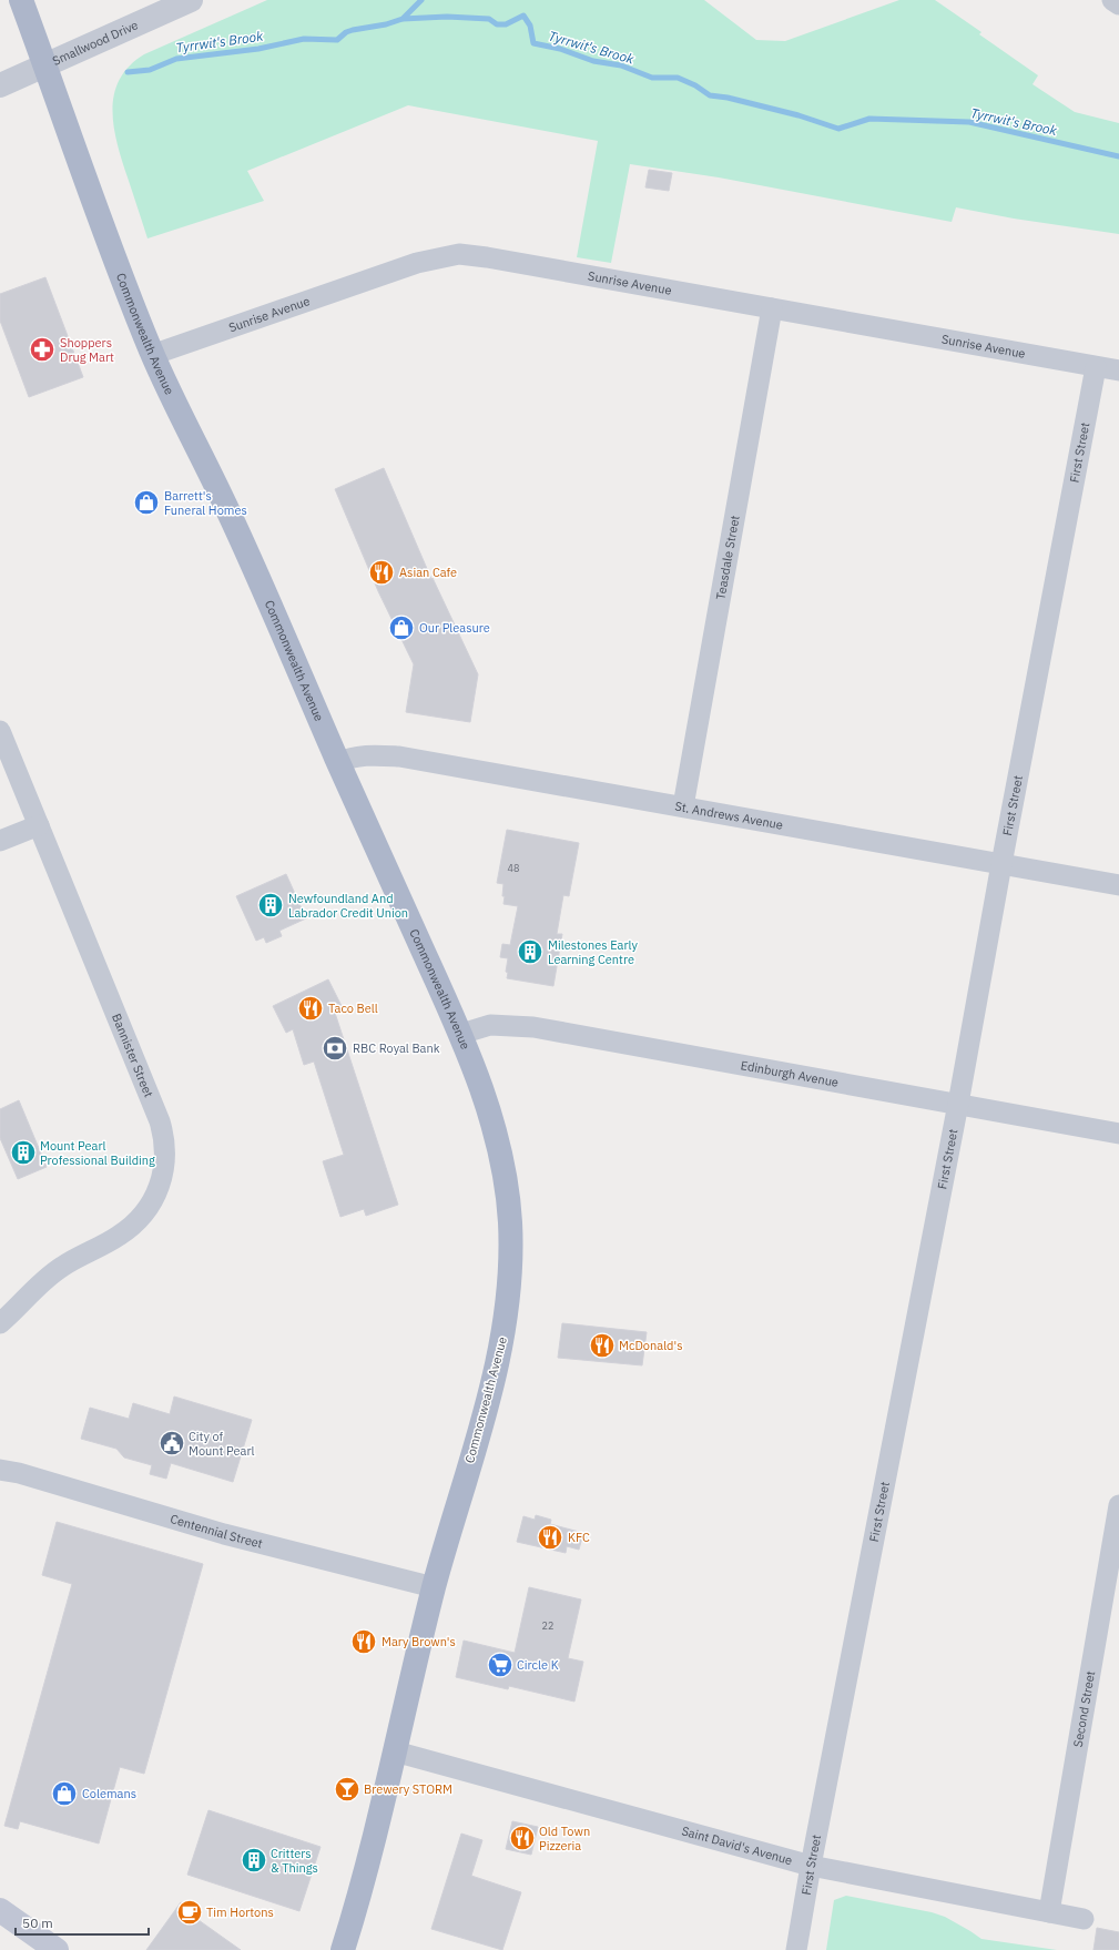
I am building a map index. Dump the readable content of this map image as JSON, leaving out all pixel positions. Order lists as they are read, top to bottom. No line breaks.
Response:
{"streets":{"main road":["Commonwealth Avenue"],"street":["Smallwood Drive","Sunrise Avenue","First Street","Teasdale Street","St. Andrews Avenue","Bannister Street","Edinburgh Avenue","Centennial Street","Second Street","Saint David's Avenue"]},"crossings":[["Smallwood Drive","Commonwealth Avenue"],["Sunrise Avenue","Commonwealth Avenue"],["Sunrise Avenue","First Street"],["Sunrise Avenue","Teasdale Street"],["Commonwealth Avenue","St. Andrews Avenue"],["Commonwealth Avenue","Edinburgh Avenue"],["Commonwealth Avenue","Centennial Street"],["Commonwealth Avenue","Saint David's Avenue"],["First Street","St. Andrews Avenue"],["First Street","Edinburgh Avenue"],["First Street","Saint David's Avenue"],["Teasdale Street","St. Andrews Avenue"],["Second Street","Saint David's Avenue"]],"water":["Tyrrwit's Brook"],"places":{"pharmacy":["Shoppers Drug Mart"],"shop":["Barrett's Funeral Homes","Our Pleasure","Colemans"],"restaurant":["Asian Cafe","Taco Bell","McDonald's","KFC","Mary Brown's","Old Town Pizzeria"],"building":["Newfoundland And Labrador Credit Union","Milestones Early Learning Centre","Mount Pearl Professional Building","Critters & Things"],"bank":["RBC Royal Bank"],"public building":["City of Mount Pearl"],"supermarket":["Circle K"],"bar":["Brewery STORM"],"cafe":["Tim Hortons"]},"house_numbers":["48","22"],"scale_bar":"50 m"}
